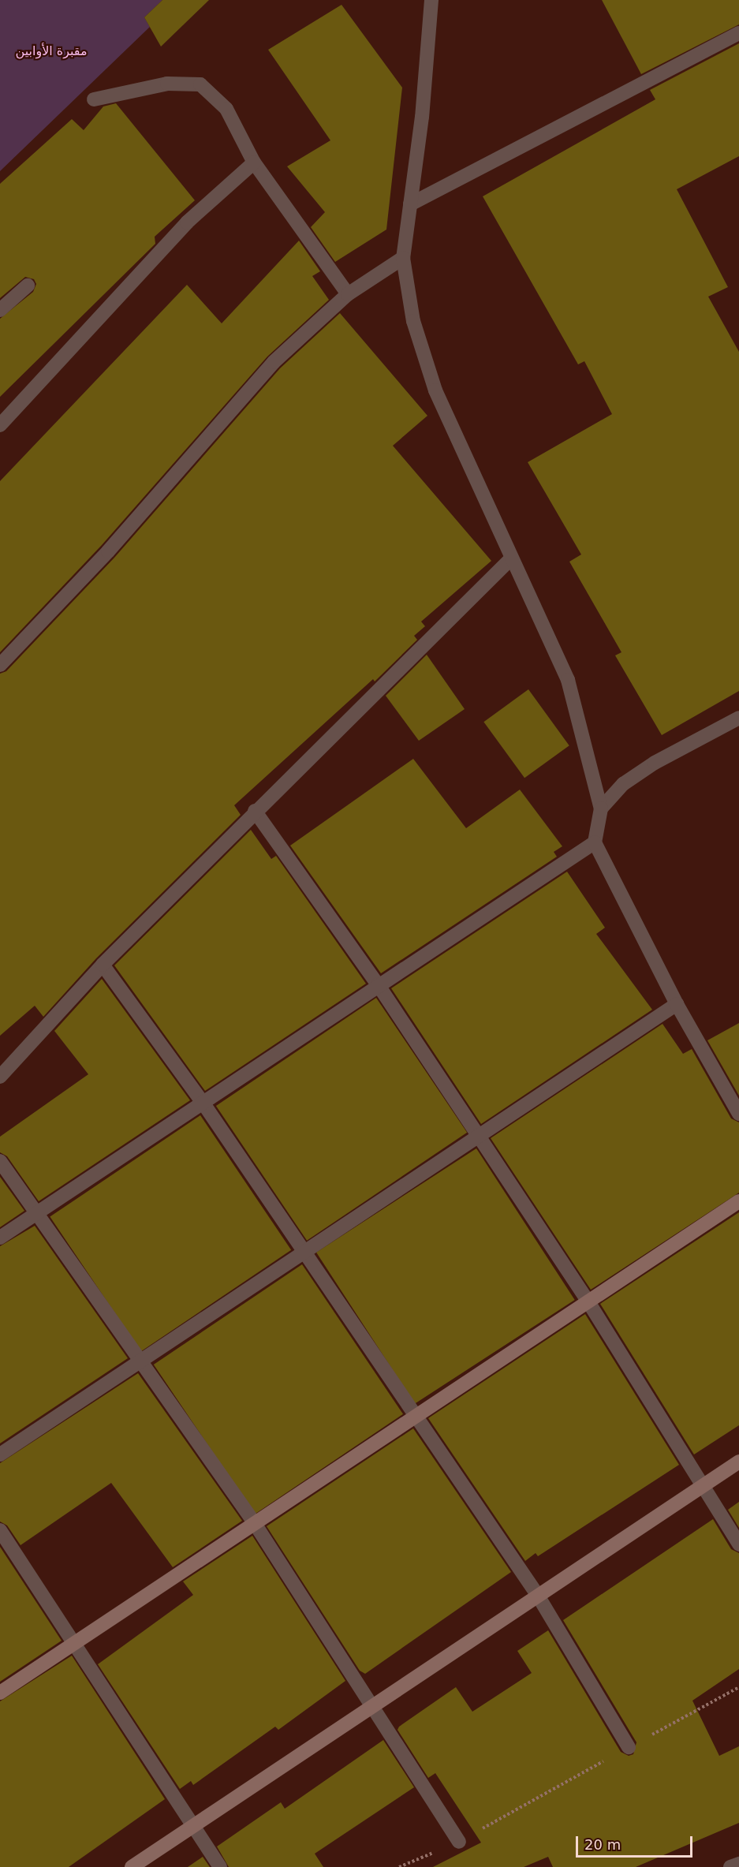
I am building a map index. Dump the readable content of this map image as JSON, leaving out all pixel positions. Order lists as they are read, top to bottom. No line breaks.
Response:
{"parks":["مقبرة الأوابين"],"scale_bar":"20 m"}
